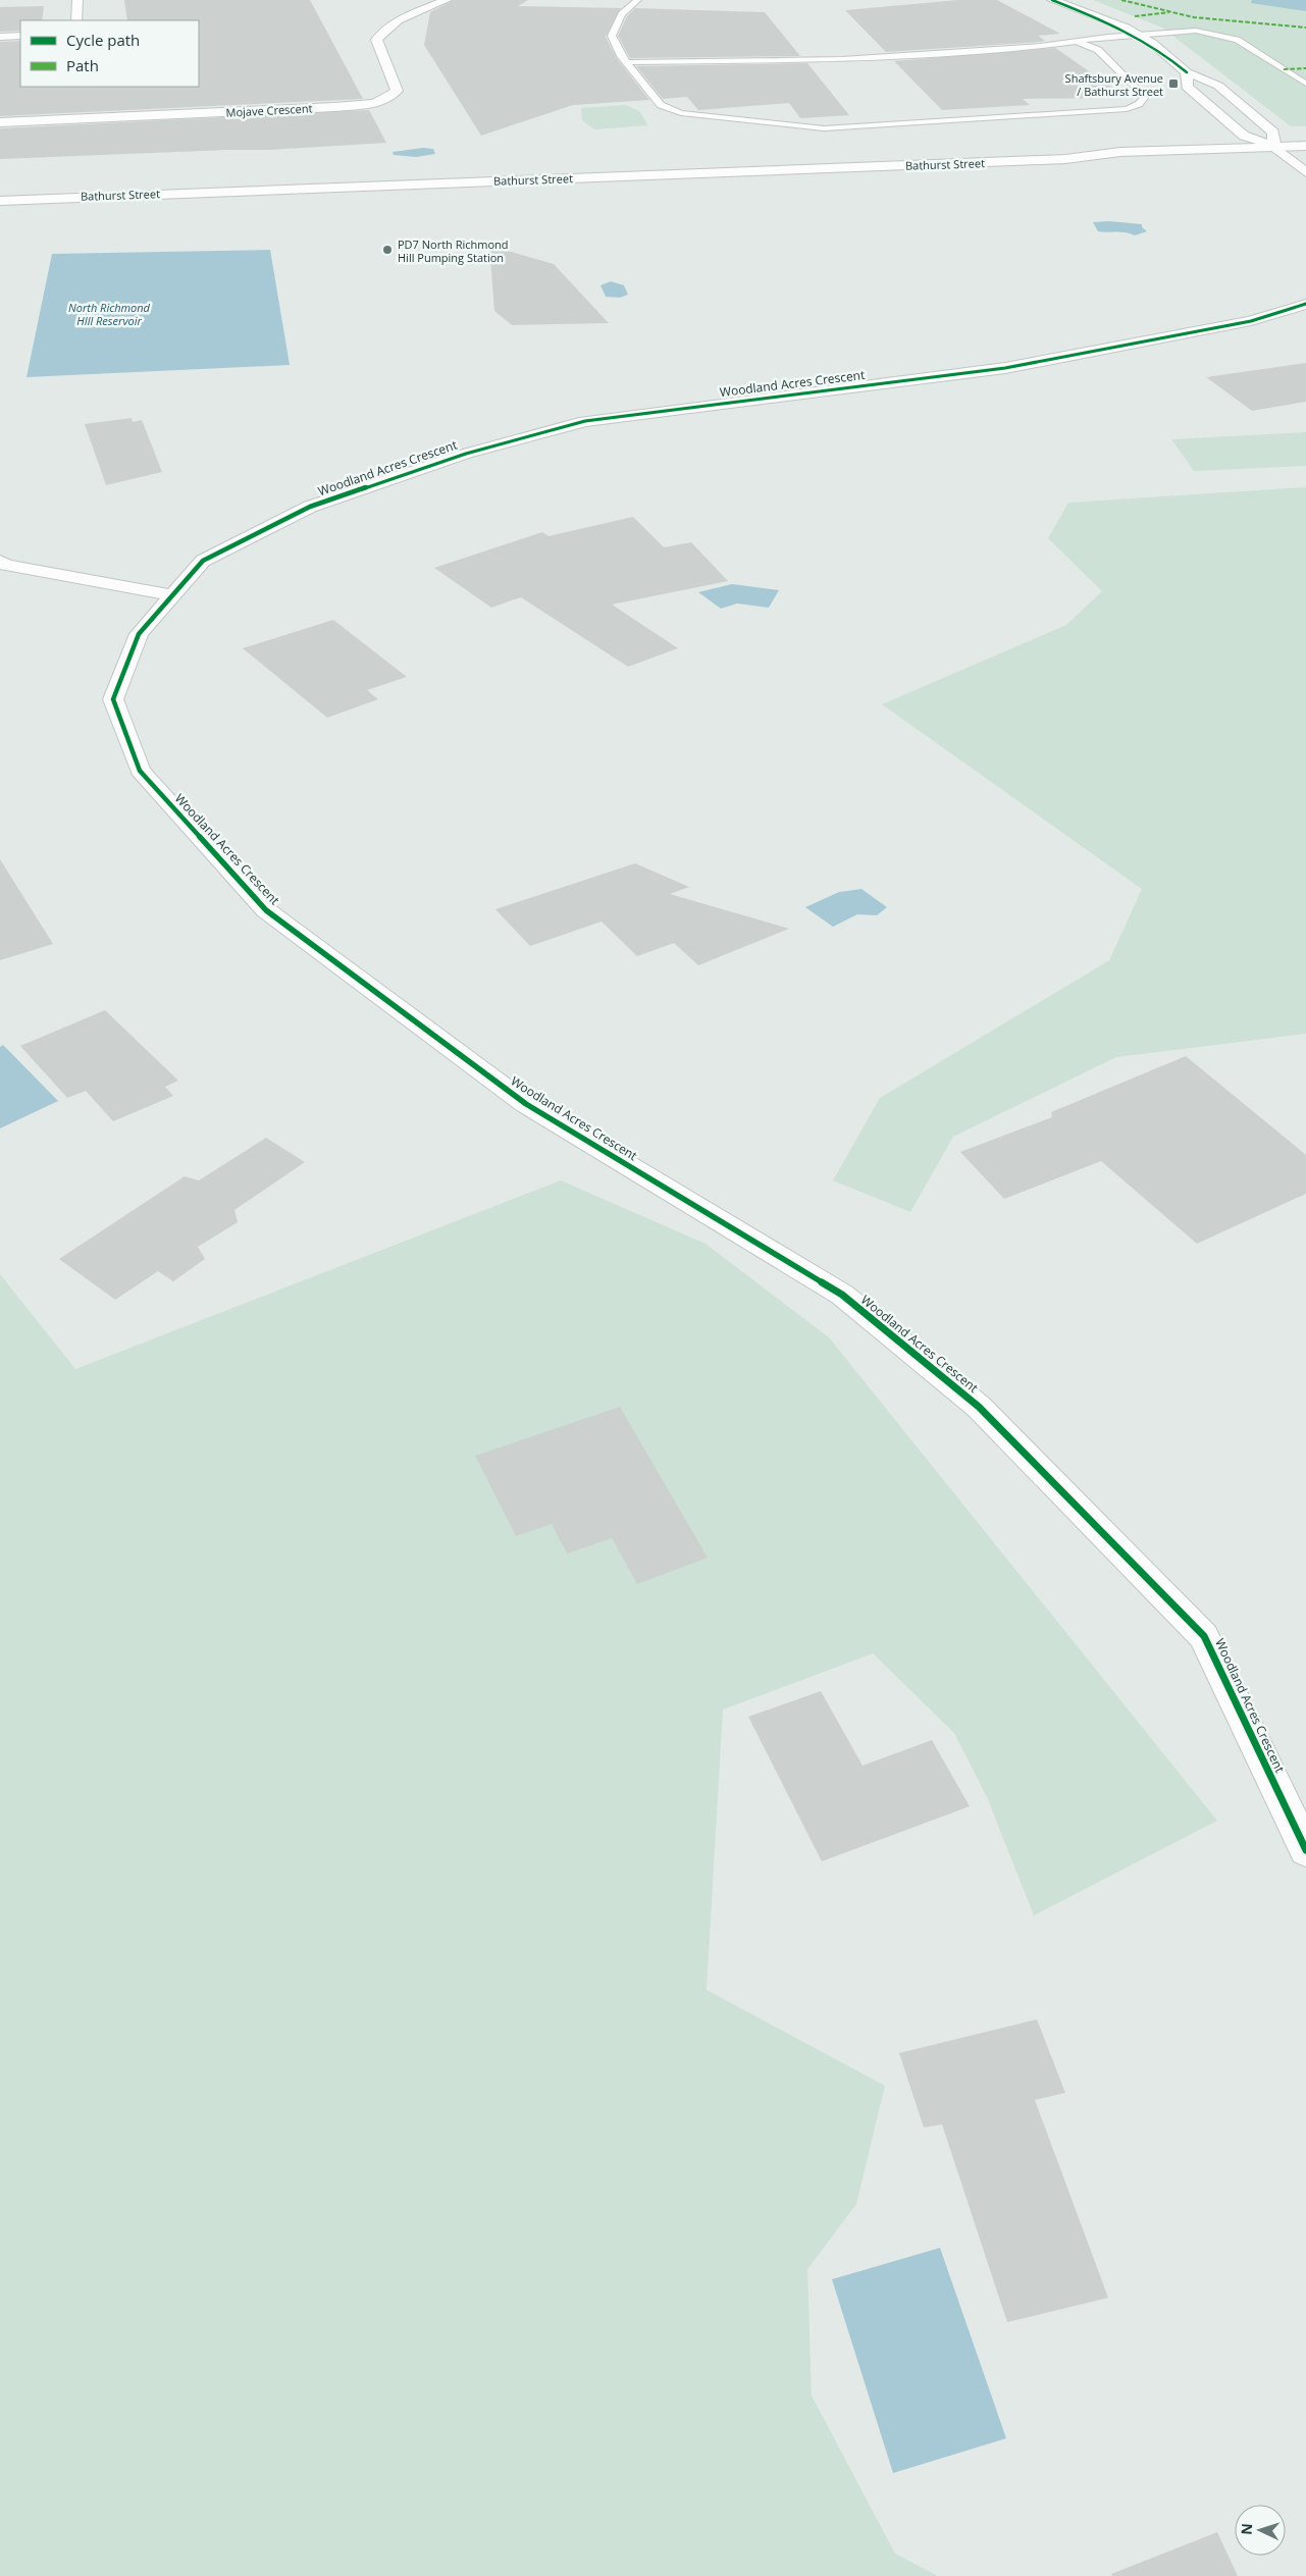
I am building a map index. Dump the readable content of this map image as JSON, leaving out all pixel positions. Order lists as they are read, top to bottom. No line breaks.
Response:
{"streets":{"street":["Mojave Crescent","Bathurst Street","Woodland Acres Crescent"]},"water":["North Richmond HIll Reservoir"],"places":{"transit":["Shaftsbury Avenue / Bathurst Street"],"other":["PD7 North Richmond Hill Pumping Station"]},"legend":["Cycle path","Path"],"north":"left"}
